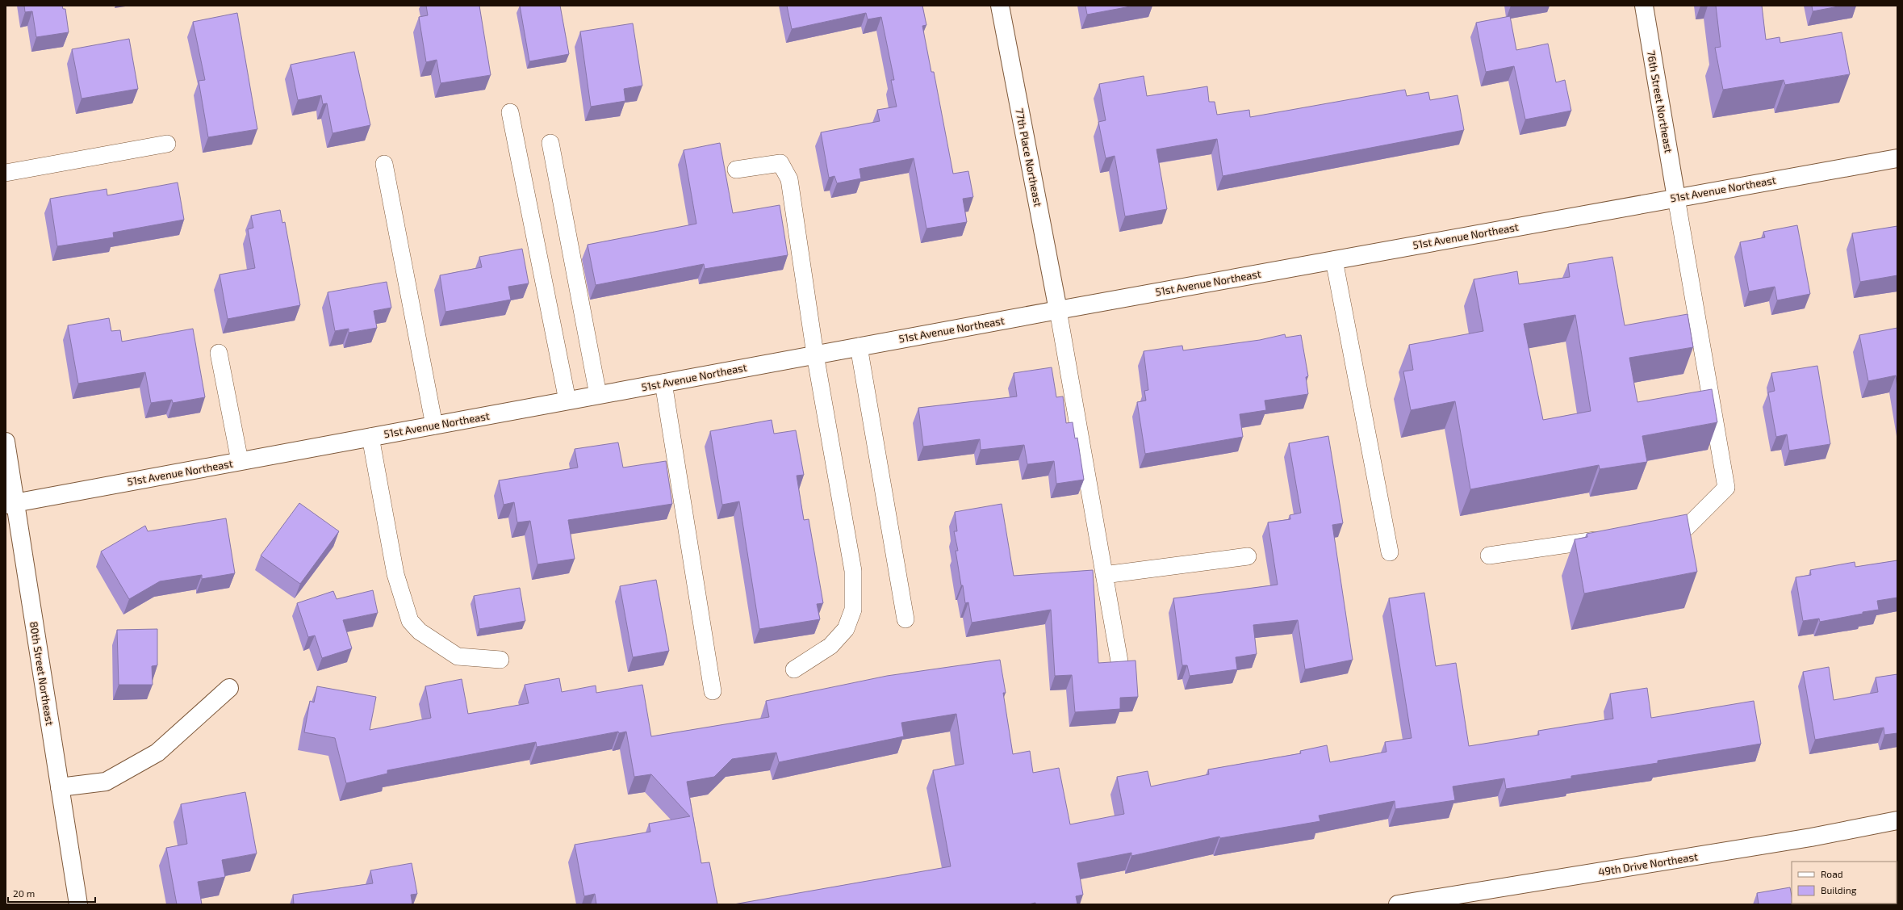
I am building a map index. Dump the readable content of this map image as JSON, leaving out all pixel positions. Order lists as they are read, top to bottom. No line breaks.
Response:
{"streets":{"street":["76th Street Northeast","77th Place Northeast","51st Avenue Northeast","80th Street Northeast","49th Drive Northeast"]},"crossings":[["76th Street Northeast","51st Avenue Northeast"],["77th Place Northeast","51st Avenue Northeast"],["51st Avenue Northeast","80th Street Northeast"]],"legend":["Road","Building"],"scale_bar":"20 m"}
